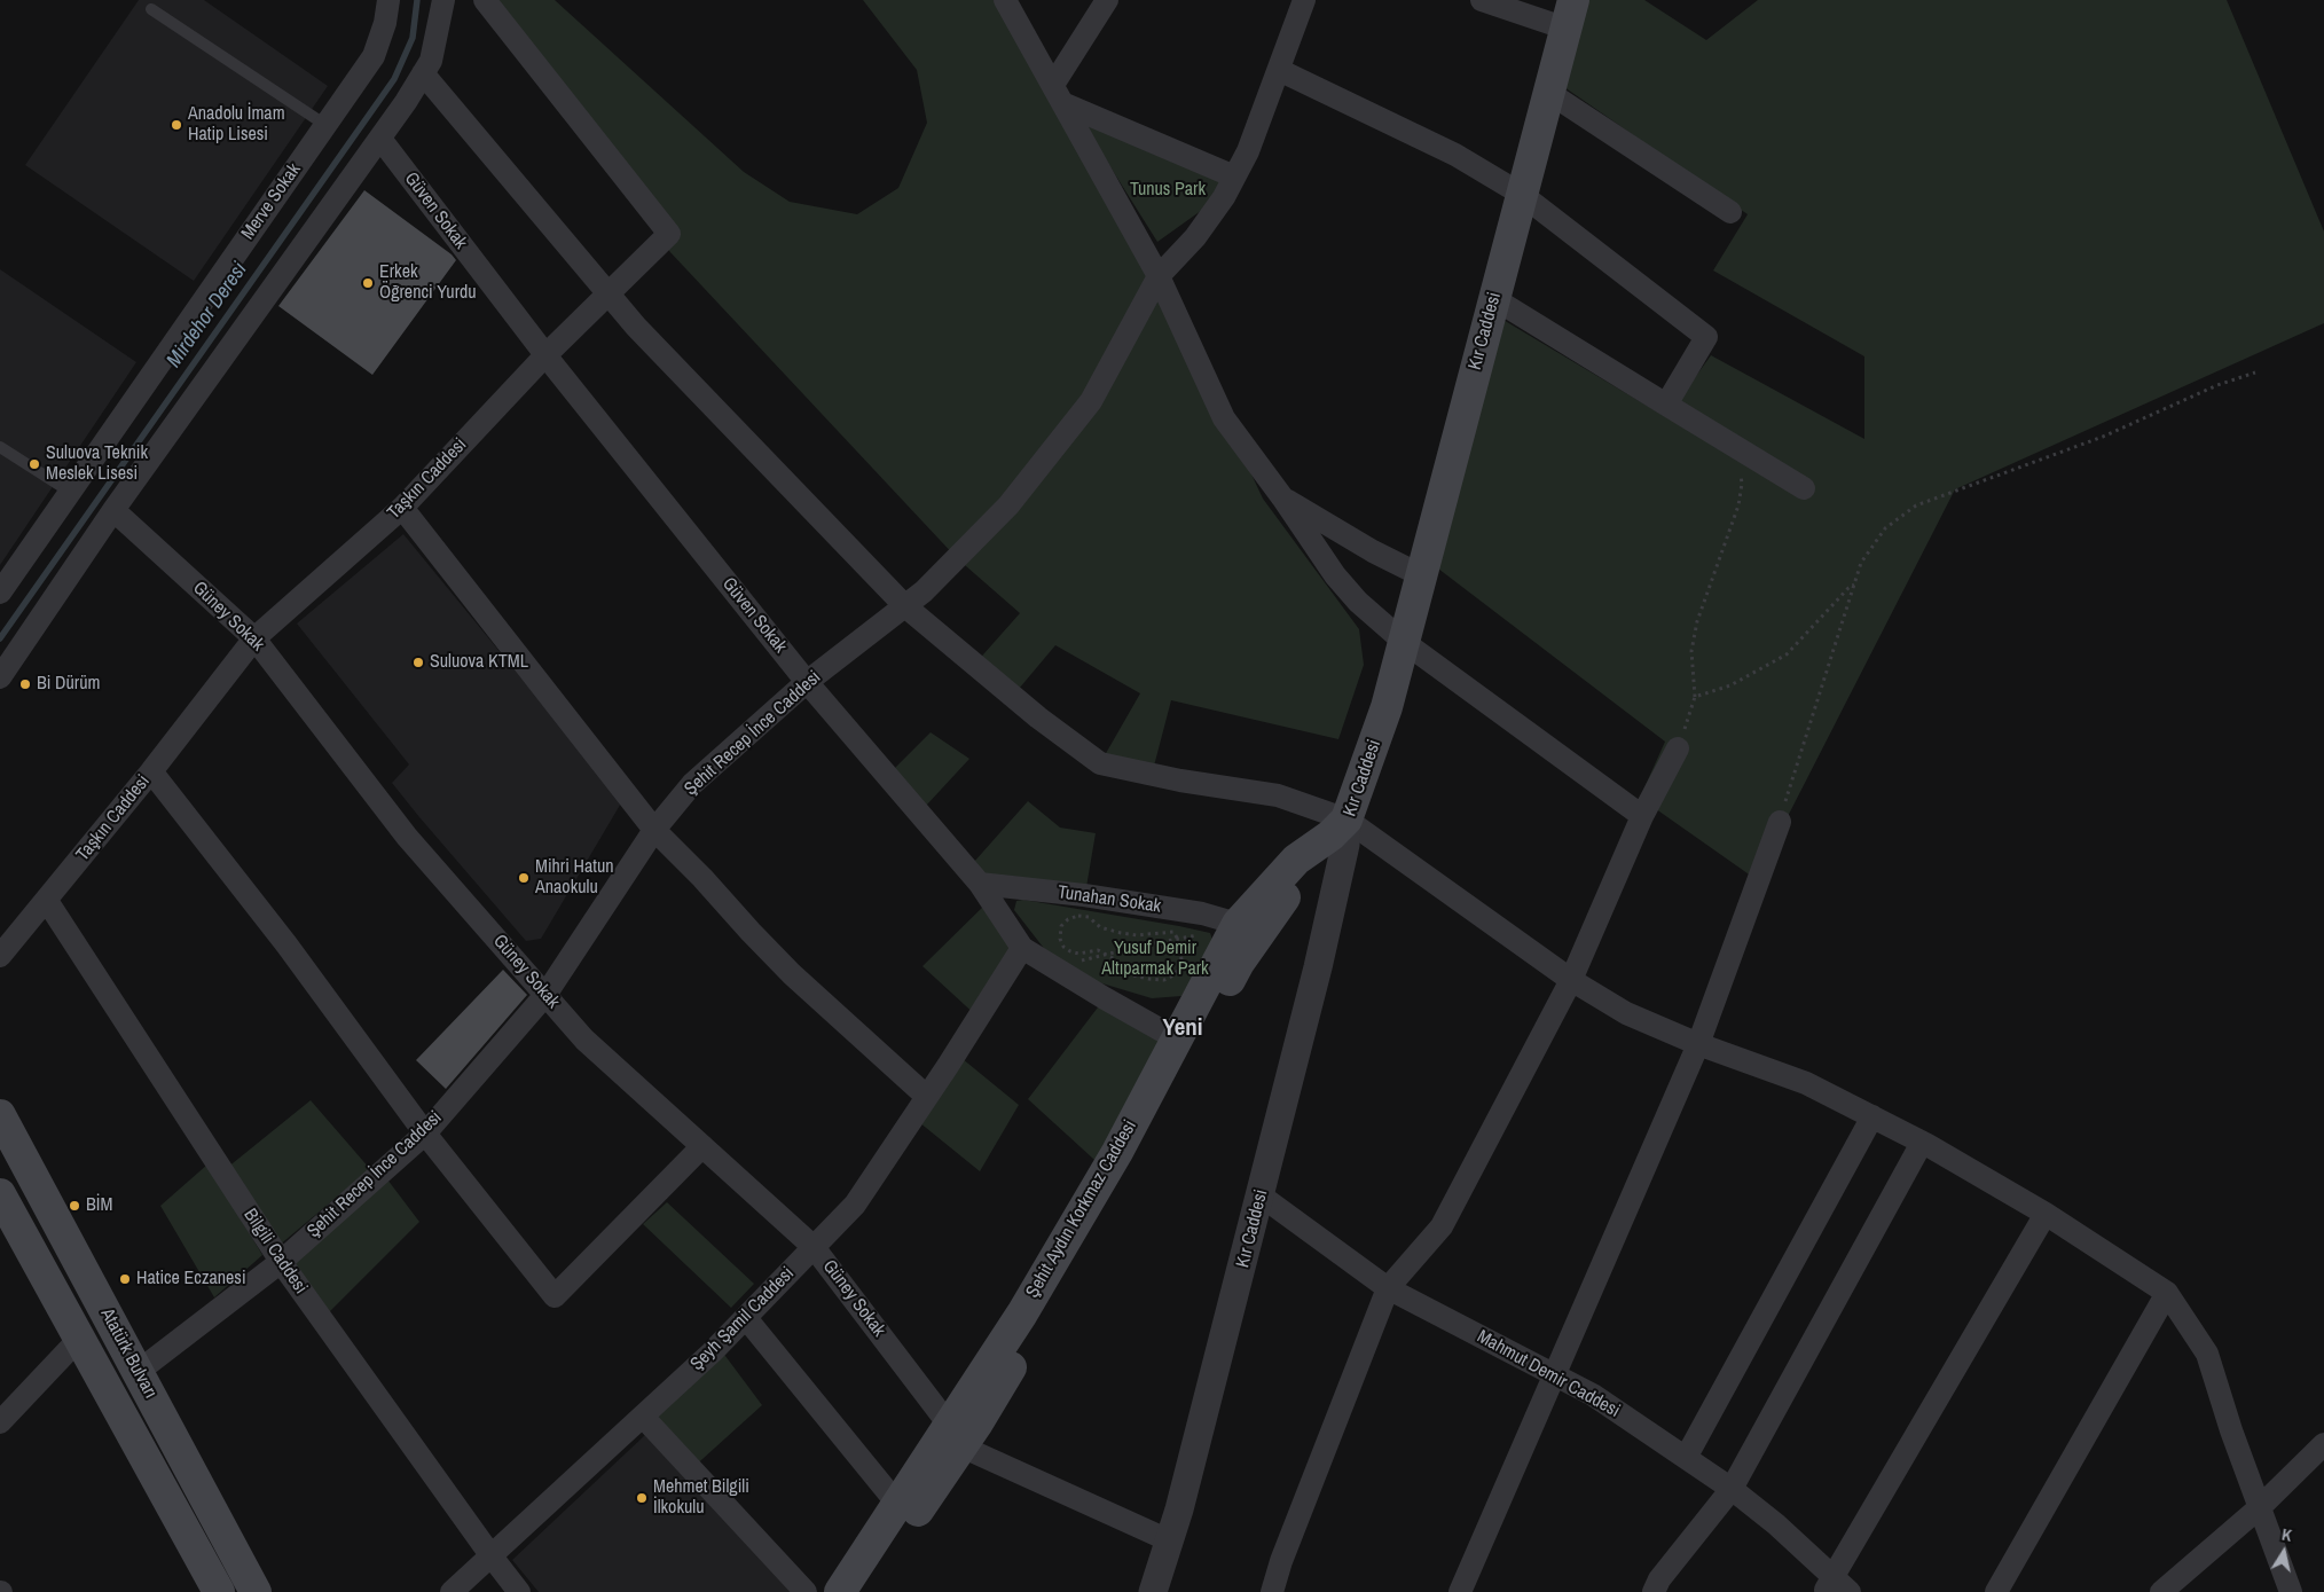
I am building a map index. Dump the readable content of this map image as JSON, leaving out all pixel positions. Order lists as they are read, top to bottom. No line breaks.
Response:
{"streets":{"main road":["Kır Caddesi","Şehit Aydın Korkmaz Caddesi","Atatürk Bulvarı"],"street":["Merve Sokak","Güven Sokak","Taşkın Caddesi","Güney Sokak","Şehit Recep İnce Caddesi","Tunahan Sokak","Bilgili Caddesi","Şeyh Şamil Caddesi","Mahmut Demir Caddesi"]},"crossings":[["Güven Sokak","Taşkın Caddesi"],["Güven Sokak","Şehit Recep İnce Caddesi"],["Güven Sokak","Tunahan Sokak"],["Güven Sokak","Şehit Aydın Korkmaz Caddesi"],["Güven Sokak","Şeyh Şamil Caddesi"],["Kır Caddesi","Şehit Aydın Korkmaz Caddesi"],["Kır Caddesi","Mahmut Demir Caddesi"],["Taşkın Caddesi","Güney Sokak"],["Taşkın Caddesi","Bilgili Caddesi"],["Güney Sokak","Şehit Recep İnce Caddesi"],["Güney Sokak","Şehit Aydın Korkmaz Caddesi"],["Güney Sokak","Şeyh Şamil Caddesi"],["Şehit Recep İnce Caddesi","Bilgili Caddesi"],["Şehit Recep İnce Caddesi","Atatürk Bulvarı"],["Tunahan Sokak","Şehit Aydın Korkmaz Caddesi"],["Bilgili Caddesi","Şeyh Şamil Caddesi"]],"districts":["Yeni"],"water":["Mirdehor Deresi"],"parks":["Tunus Park","Yusuf Demir Altıparmak Park"],"places":["Anadolu İmam Hatip Lisesi","Erkek Öğrenci Yurdu","Suluova Teknik Meslek Lisesi","Suluova KTML","Bi Dürüm","Mihri Hatun Anaokulu","BİM","Hatice Eczanesi","Mehmet Bilgili İlkokulu"],"north":"top"}
